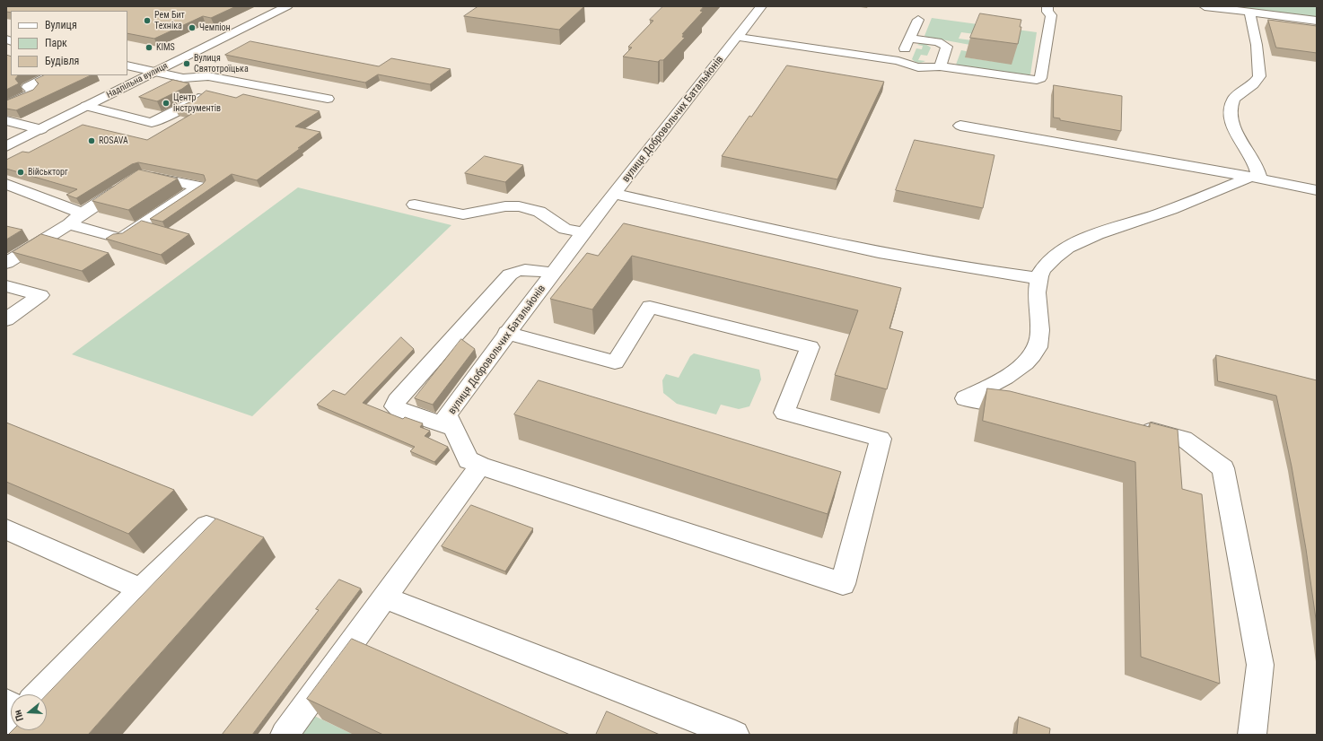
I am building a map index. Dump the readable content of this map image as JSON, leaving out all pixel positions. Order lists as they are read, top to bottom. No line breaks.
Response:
{"streets":{"street":["Надпільна вулиця","вулиця Добровольчих Батальйонів"]},"places":["Рем Бит Техніка","Чемпіон","KIMS","Вулиця Святотроїцька","Центр інструментів","ROSAVA","Військторг"],"legend":["Вулиця","Парк","Будівля"],"north":"left"}
